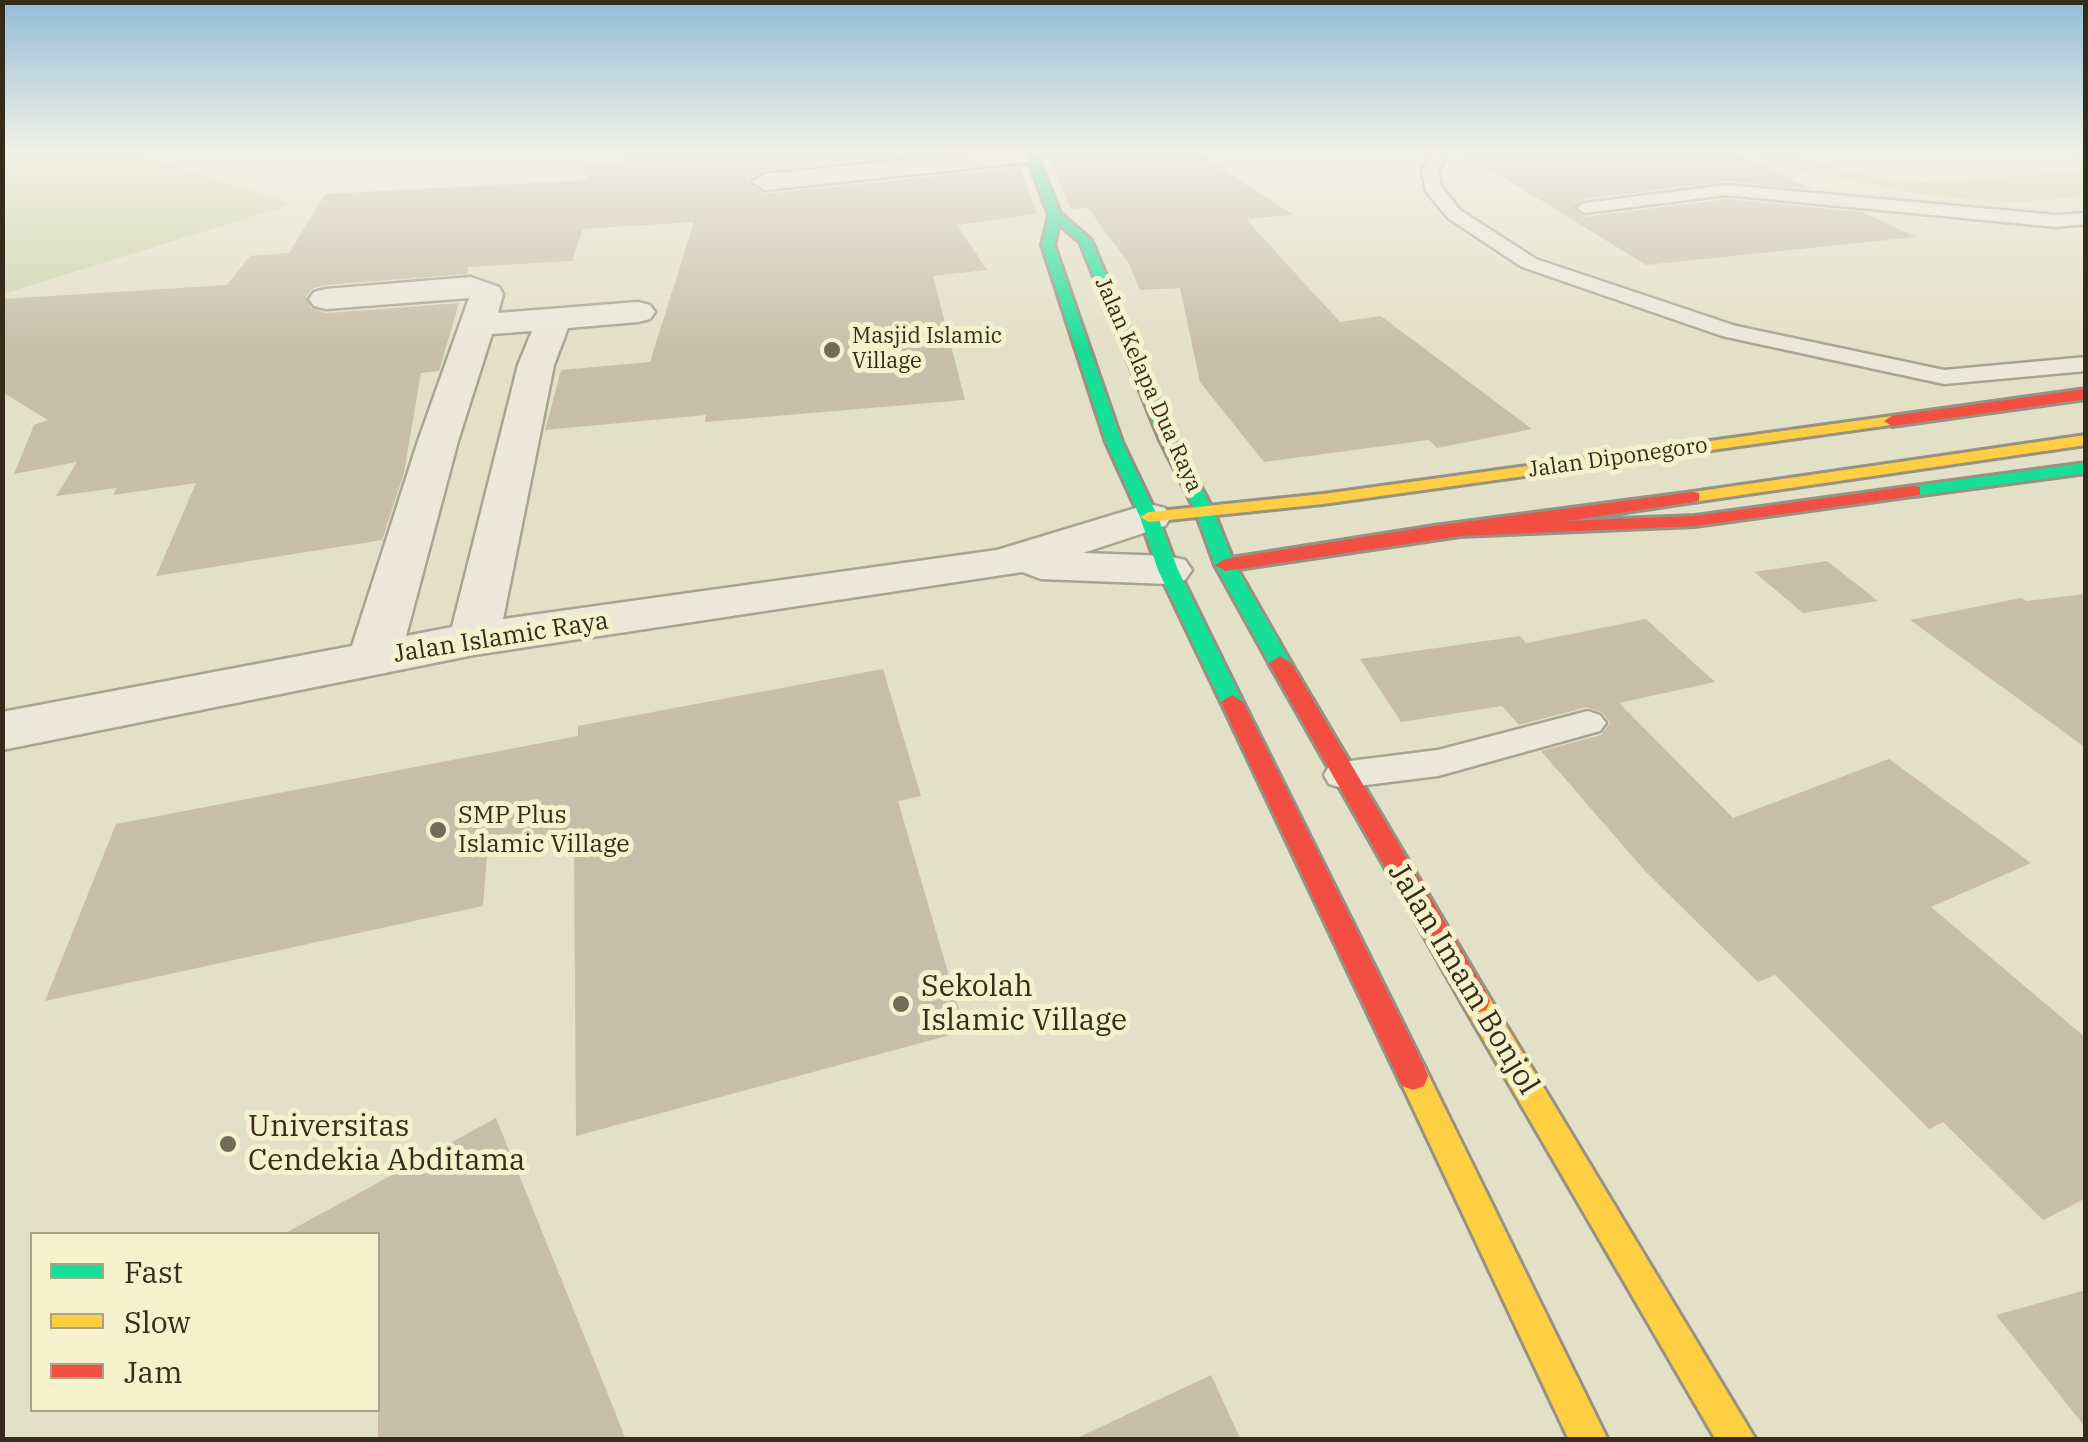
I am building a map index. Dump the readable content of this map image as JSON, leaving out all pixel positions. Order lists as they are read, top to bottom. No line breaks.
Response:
{"streets":{"main road":["Jalan Kelapa Dua Raya","Jalan Diponegoro","Jalan Imam Bonjol"],"street":["Jalan Islamic Raya"]},"crossings":[["Jalan Kelapa Dua Raya","Jalan Diponegoro"],["Jalan Kelapa Dua Raya","Jalan Islamic Raya"],["Jalan Kelapa Dua Raya","Jalan Imam Bonjol"],["Jalan Diponegoro","Jalan Islamic Raya"],["Jalan Diponegoro","Jalan Imam Bonjol"]],"places":["Masjid Islamic Village","SMP Plus Islamic Village","Sekolah Islamic Village","Universitas Cendekia Abditama"],"legend":["Fast","Slow","Jam"]}
